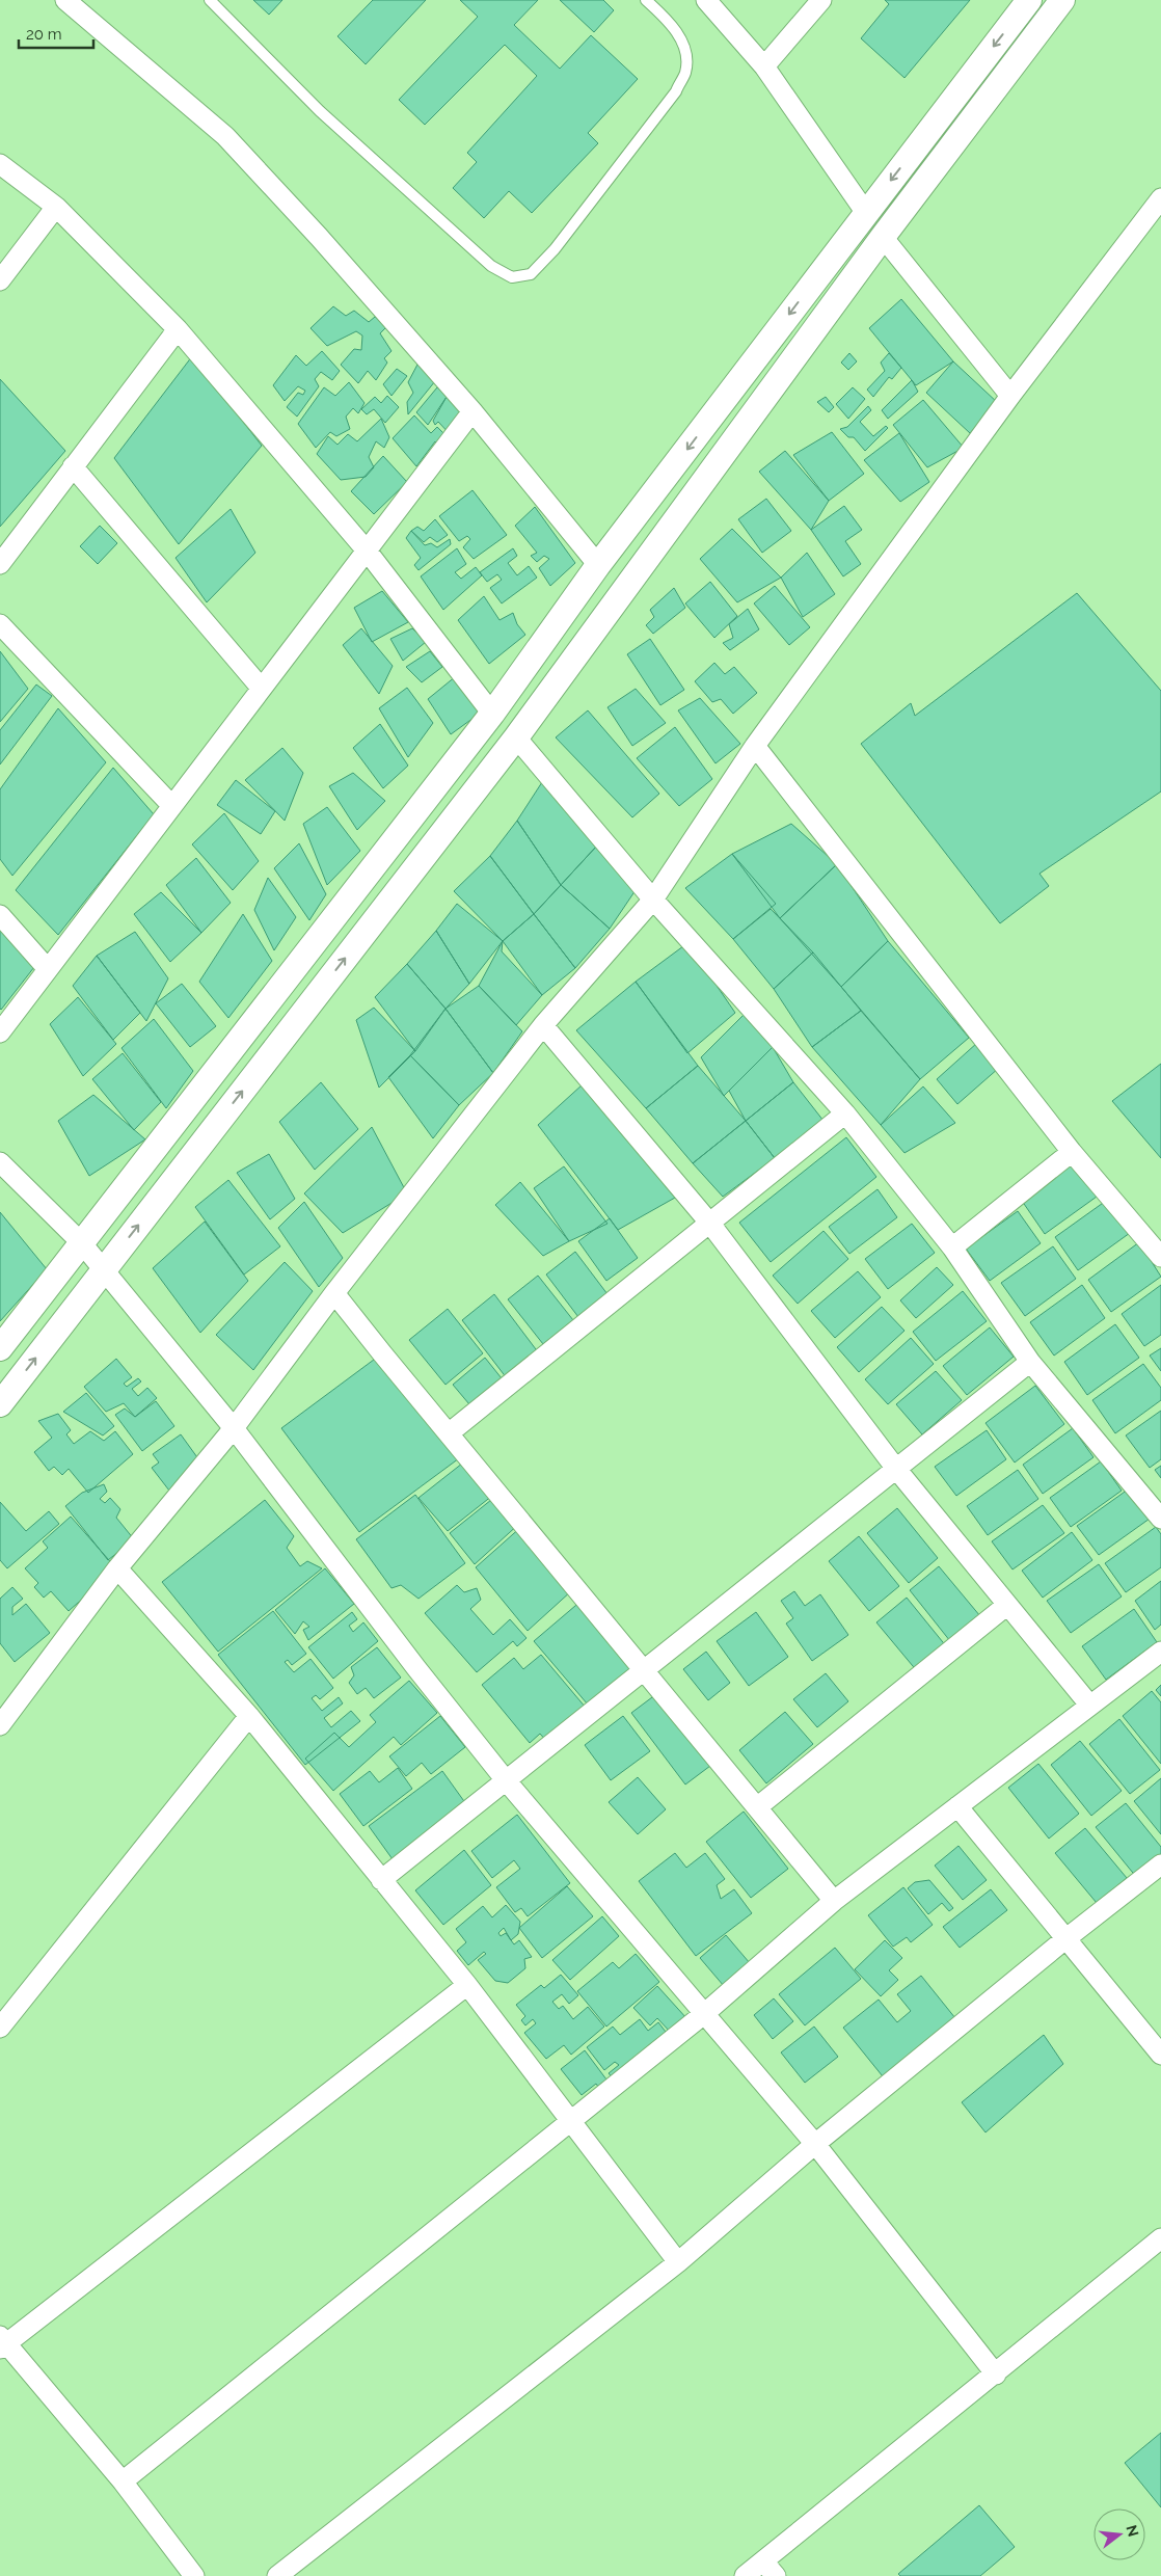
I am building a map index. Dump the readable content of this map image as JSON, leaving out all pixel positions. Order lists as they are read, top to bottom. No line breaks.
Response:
{"scale_bar":"20 m","north":"right"}
